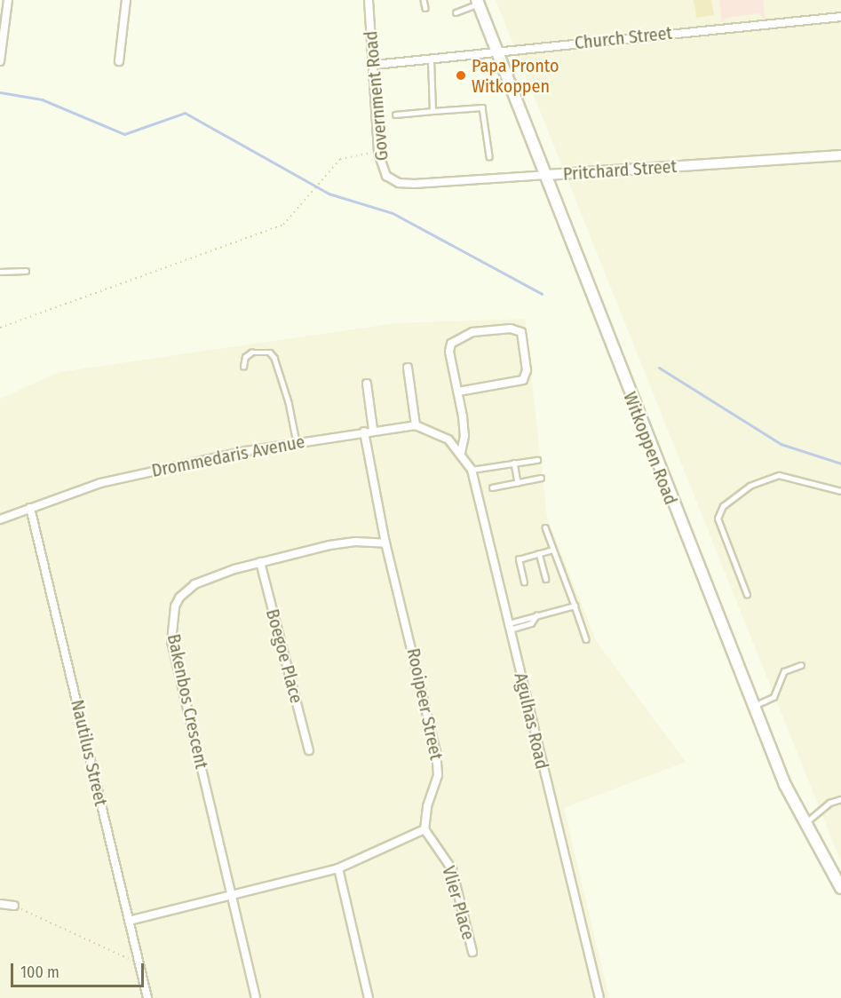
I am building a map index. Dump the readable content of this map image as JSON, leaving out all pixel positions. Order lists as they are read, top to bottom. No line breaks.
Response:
{"streets":{"main road":["Witkoppen Road"],"street":["Church Street","Government Road","Pritchard Street","Drommedaris Avenue","Boegoe Place","Bakenbos Crescent","Rooipeer Street","Agulhas Road","Nautilus Street","Vlier Place"]},"crossings":[["Church Street","Government Road"],["Church Street","Witkoppen Road"],["Government Road","Pritchard Street"],["Pritchard Street","Witkoppen Road"],["Drommedaris Avenue","Rooipeer Street"],["Drommedaris Avenue","Agulhas Road"],["Drommedaris Avenue","Nautilus Street"],["Boegoe Place","Bakenbos Crescent"],["Bakenbos Crescent","Rooipeer Street"],["Rooipeer Street","Vlier Place"]],"places":["Papa Pronto Witkoppen"],"scale_bar":"100 m"}
